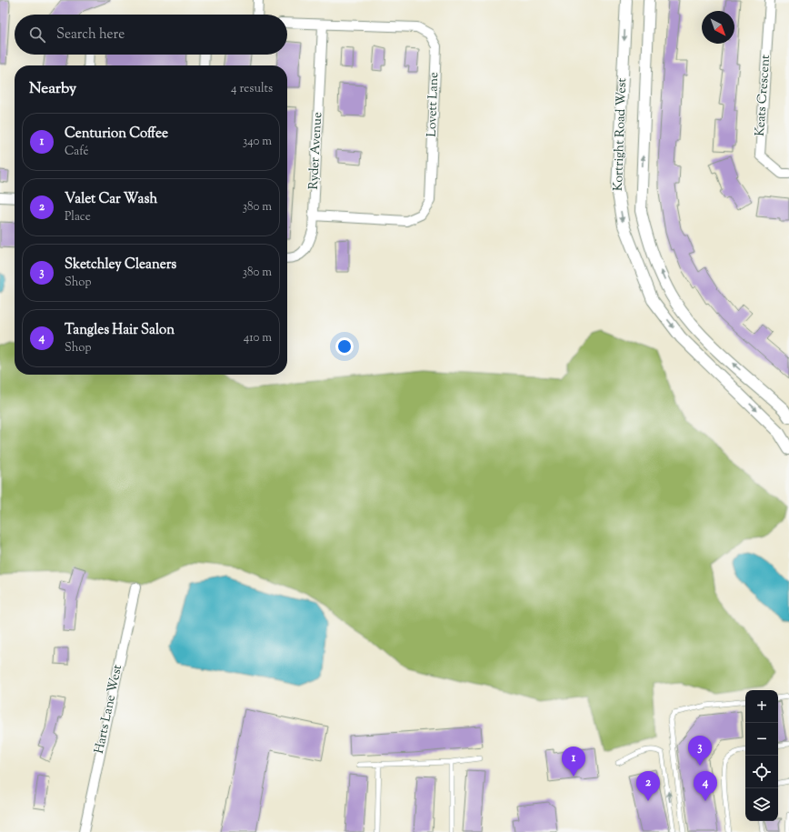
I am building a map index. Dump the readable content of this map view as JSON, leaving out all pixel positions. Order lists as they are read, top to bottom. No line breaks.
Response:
{"streets":{"street":["Keats Crescent","Lovett Lane","Kortright Road West","Ryder Avenue","Harts Lane West"]},"crossings":[["Lovett Lane","Ryder Avenue"]],"north":"bottom right","page":{"search":"Search here","heading":["Nearby","4 results"],"list":[{"mark":"1","name":"Centurion Coffee","note":"Café","value":"340 m"},{"mark":"2","name":"Valet Car Wash","note":"Place","value":"380 m"},{"mark":"3","name":"Sketchley Cleaners","note":"Shop","value":"380 m"},{"mark":"4","name":"Tangles Hair Salon","note":"Shop","value":"410 m"}],"map_buttons":["+","−"],"pins":["3","1","2","4"]}}
